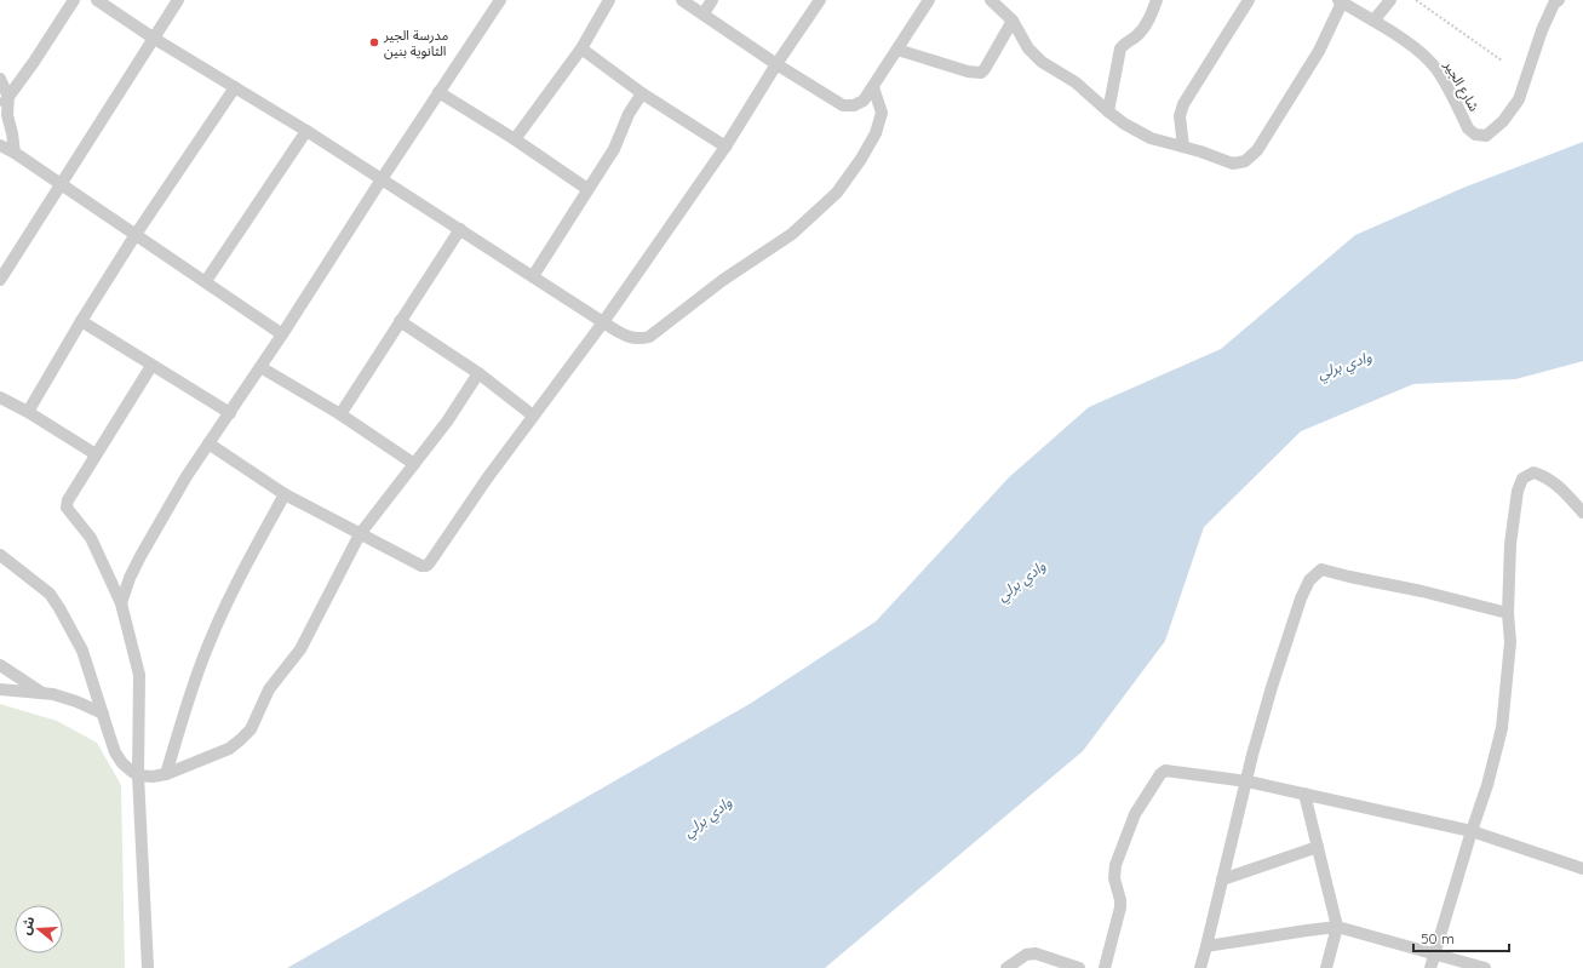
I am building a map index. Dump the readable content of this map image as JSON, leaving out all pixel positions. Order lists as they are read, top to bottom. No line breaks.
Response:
{"streets":{"street":["شارع الجير"]},"water":["وادي برلي"],"places":["مدرسة الجير الثانوية بنين"],"scale_bar":"50 m","north":"left"}
